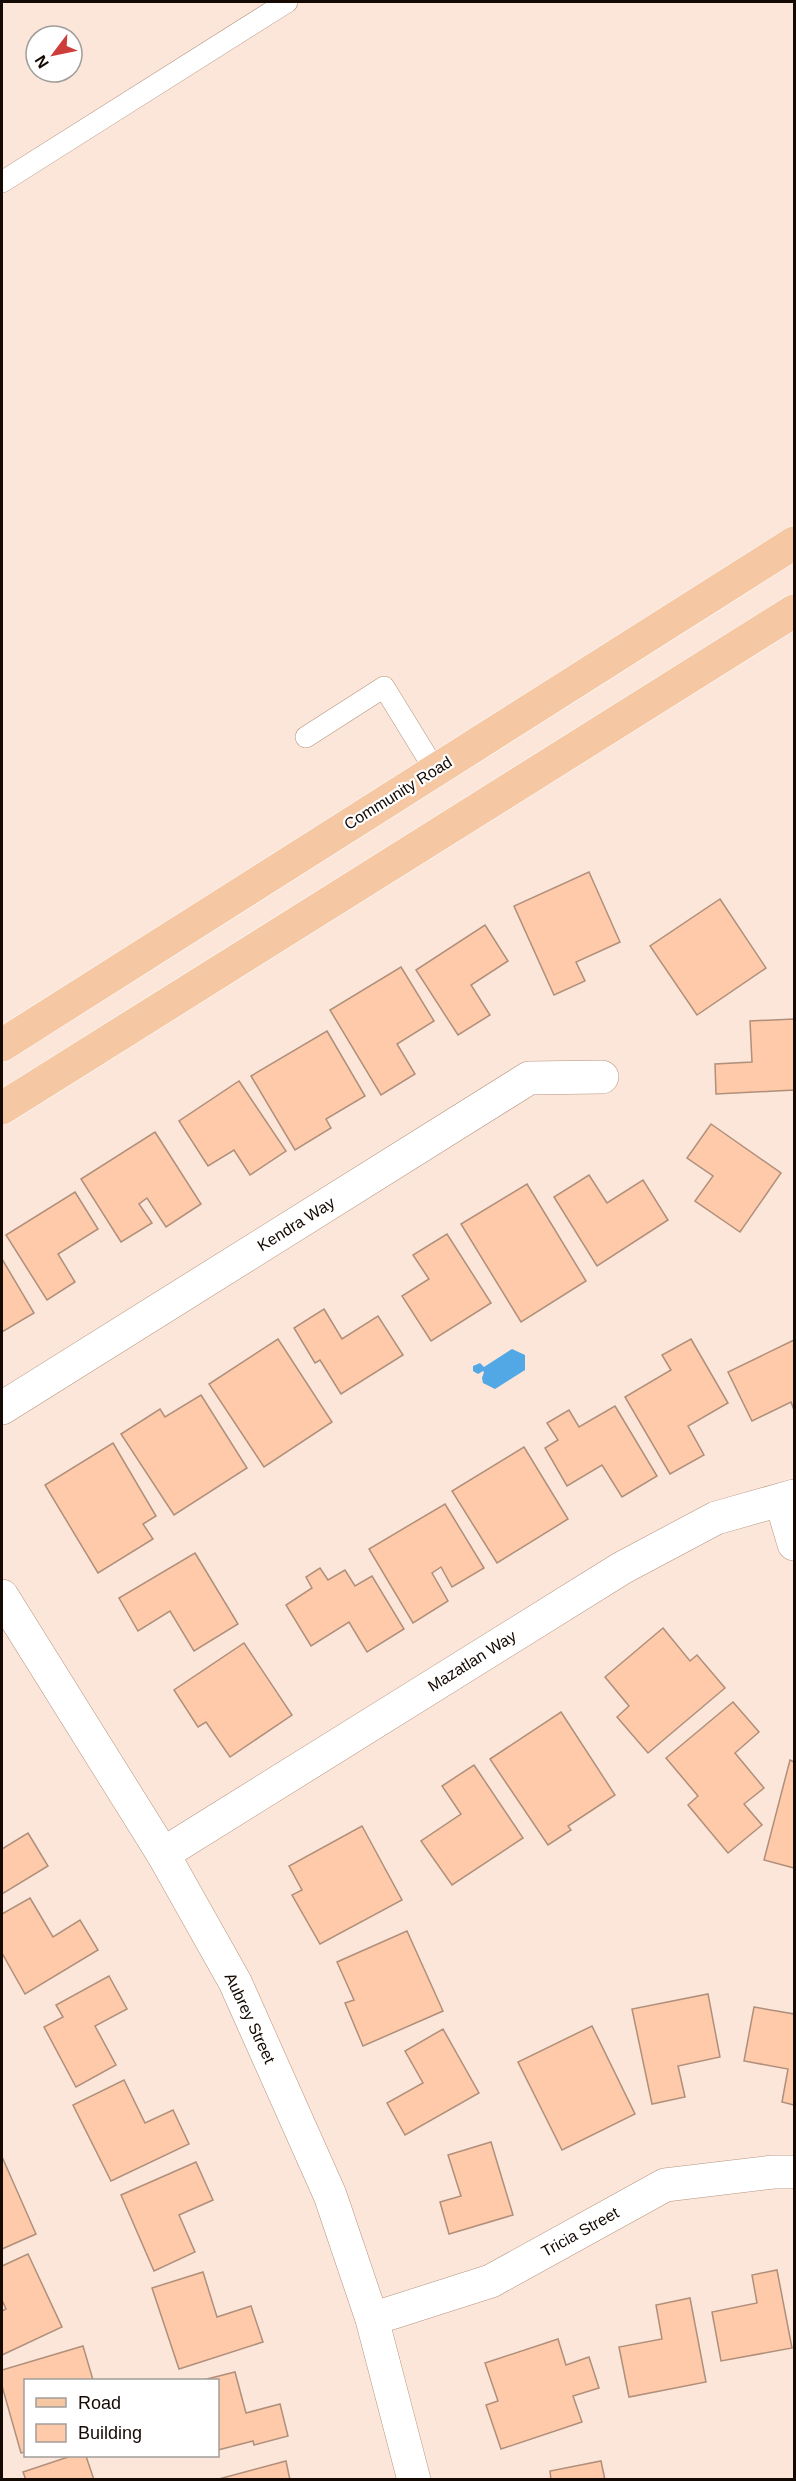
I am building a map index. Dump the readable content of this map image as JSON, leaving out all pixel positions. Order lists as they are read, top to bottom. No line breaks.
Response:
{"streets":{"main road":["Community Road"],"street":["Kendra Way","Mazatlan Way","Aubrey Street","Tricia Street"]},"crossings":[["Mazatlan Way","Aubrey Street"],["Aubrey Street","Tricia Street"]],"legend":["Road","Building"],"north":"bottom left"}
